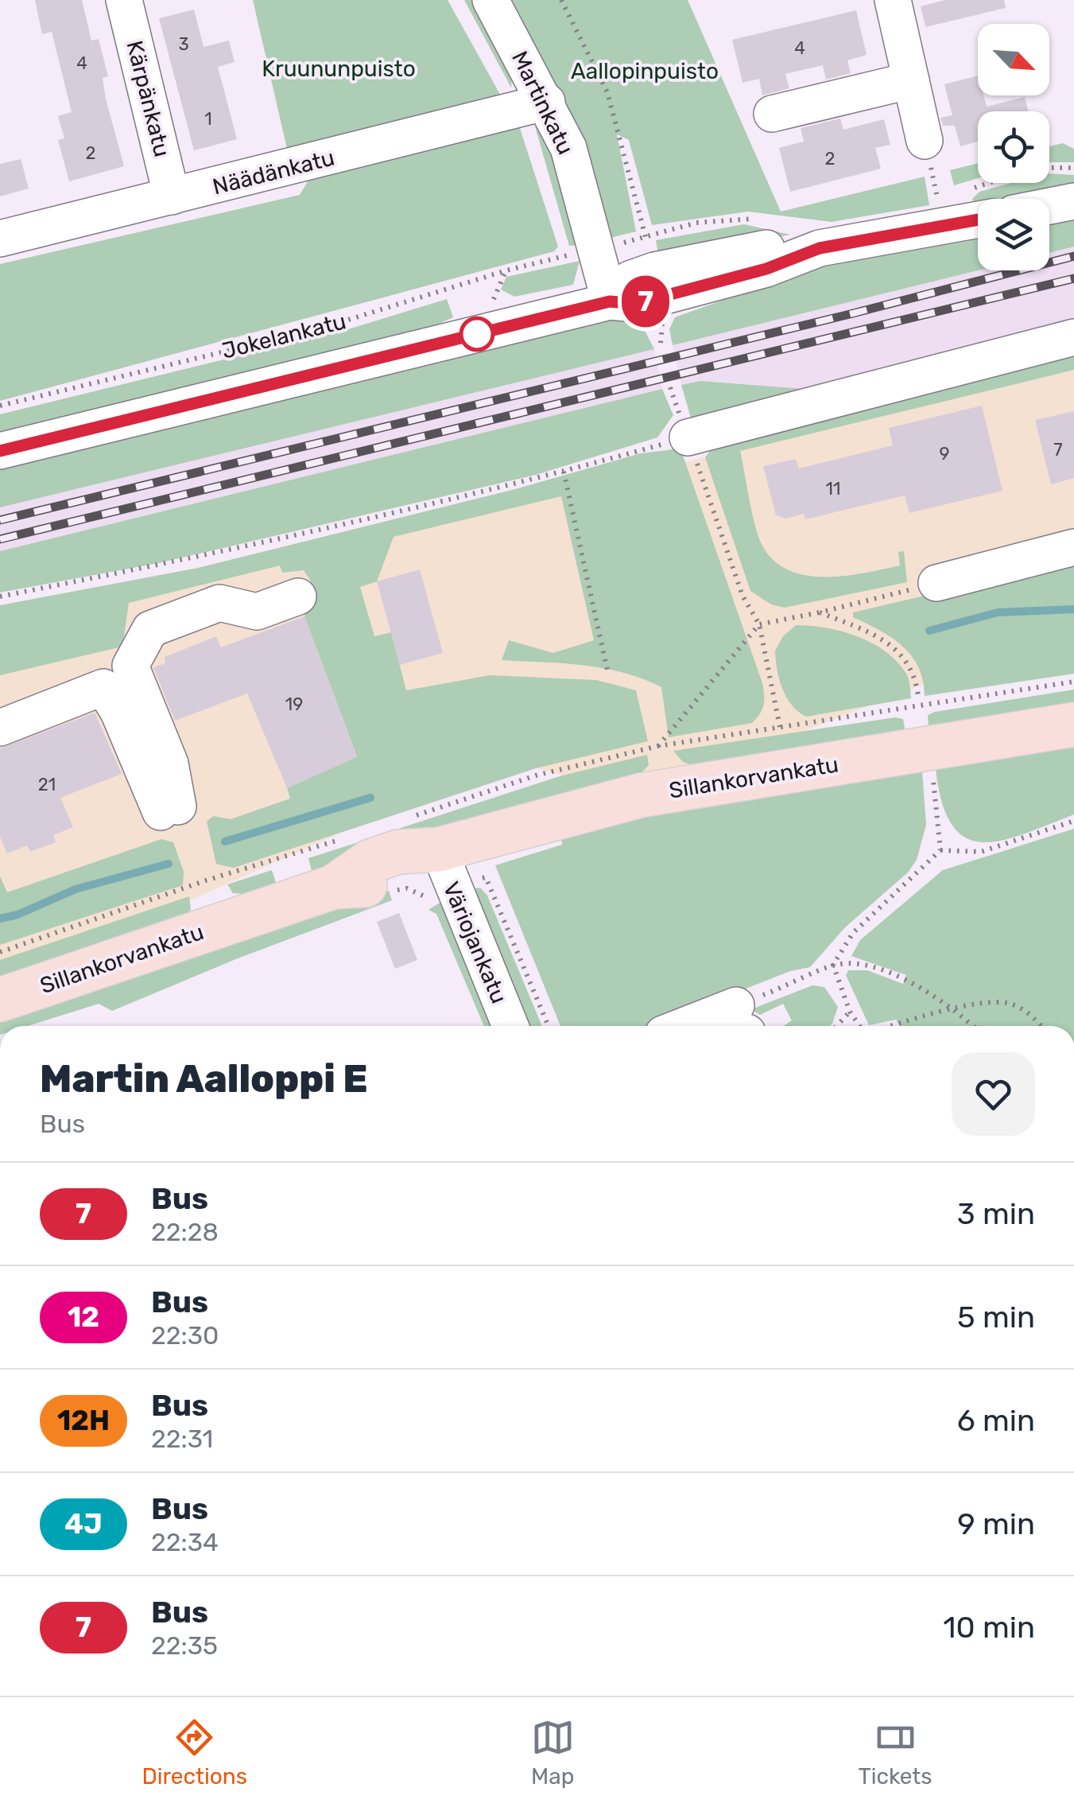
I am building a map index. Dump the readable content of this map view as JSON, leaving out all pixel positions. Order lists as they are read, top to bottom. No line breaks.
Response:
{"streets":{"main road":["Sillankorvankatu"],"street":["Kärpänkatu","Martinkatu","Näädänkatu","Jokelankatu","Väriojankatu"]},"crossings":[["Kärpänkatu","Näädänkatu"],["Martinkatu","Näädänkatu"],["Martinkatu","Jokelankatu"],["Sillankorvankatu","Väriojankatu"]],"parks":["Kruununpuisto","Aallopinpuisto"],"lines":["bus line 7"],"house_numbers":["3","4","4","1","2","2","7","9","11","19","21"],"north":"bottom right","page":{"on_map":"7","heading":["Martin Aalloppi E","Bus"],"list":[{"mark":"7","name":"Bus","note":"22:28","value":"3 min"},{"mark":"12","name":"Bus","note":"22:30","value":"5 min"},{"mark":"12H","name":"Bus","note":"22:31","value":"6 min"},{"mark":"4J","name":"Bus","note":"22:34","value":"9 min"},{"mark":"7","name":"Bus","note":"22:35","value":"10 min"}],"tabs":["Directions","Map","Tickets"]}}
